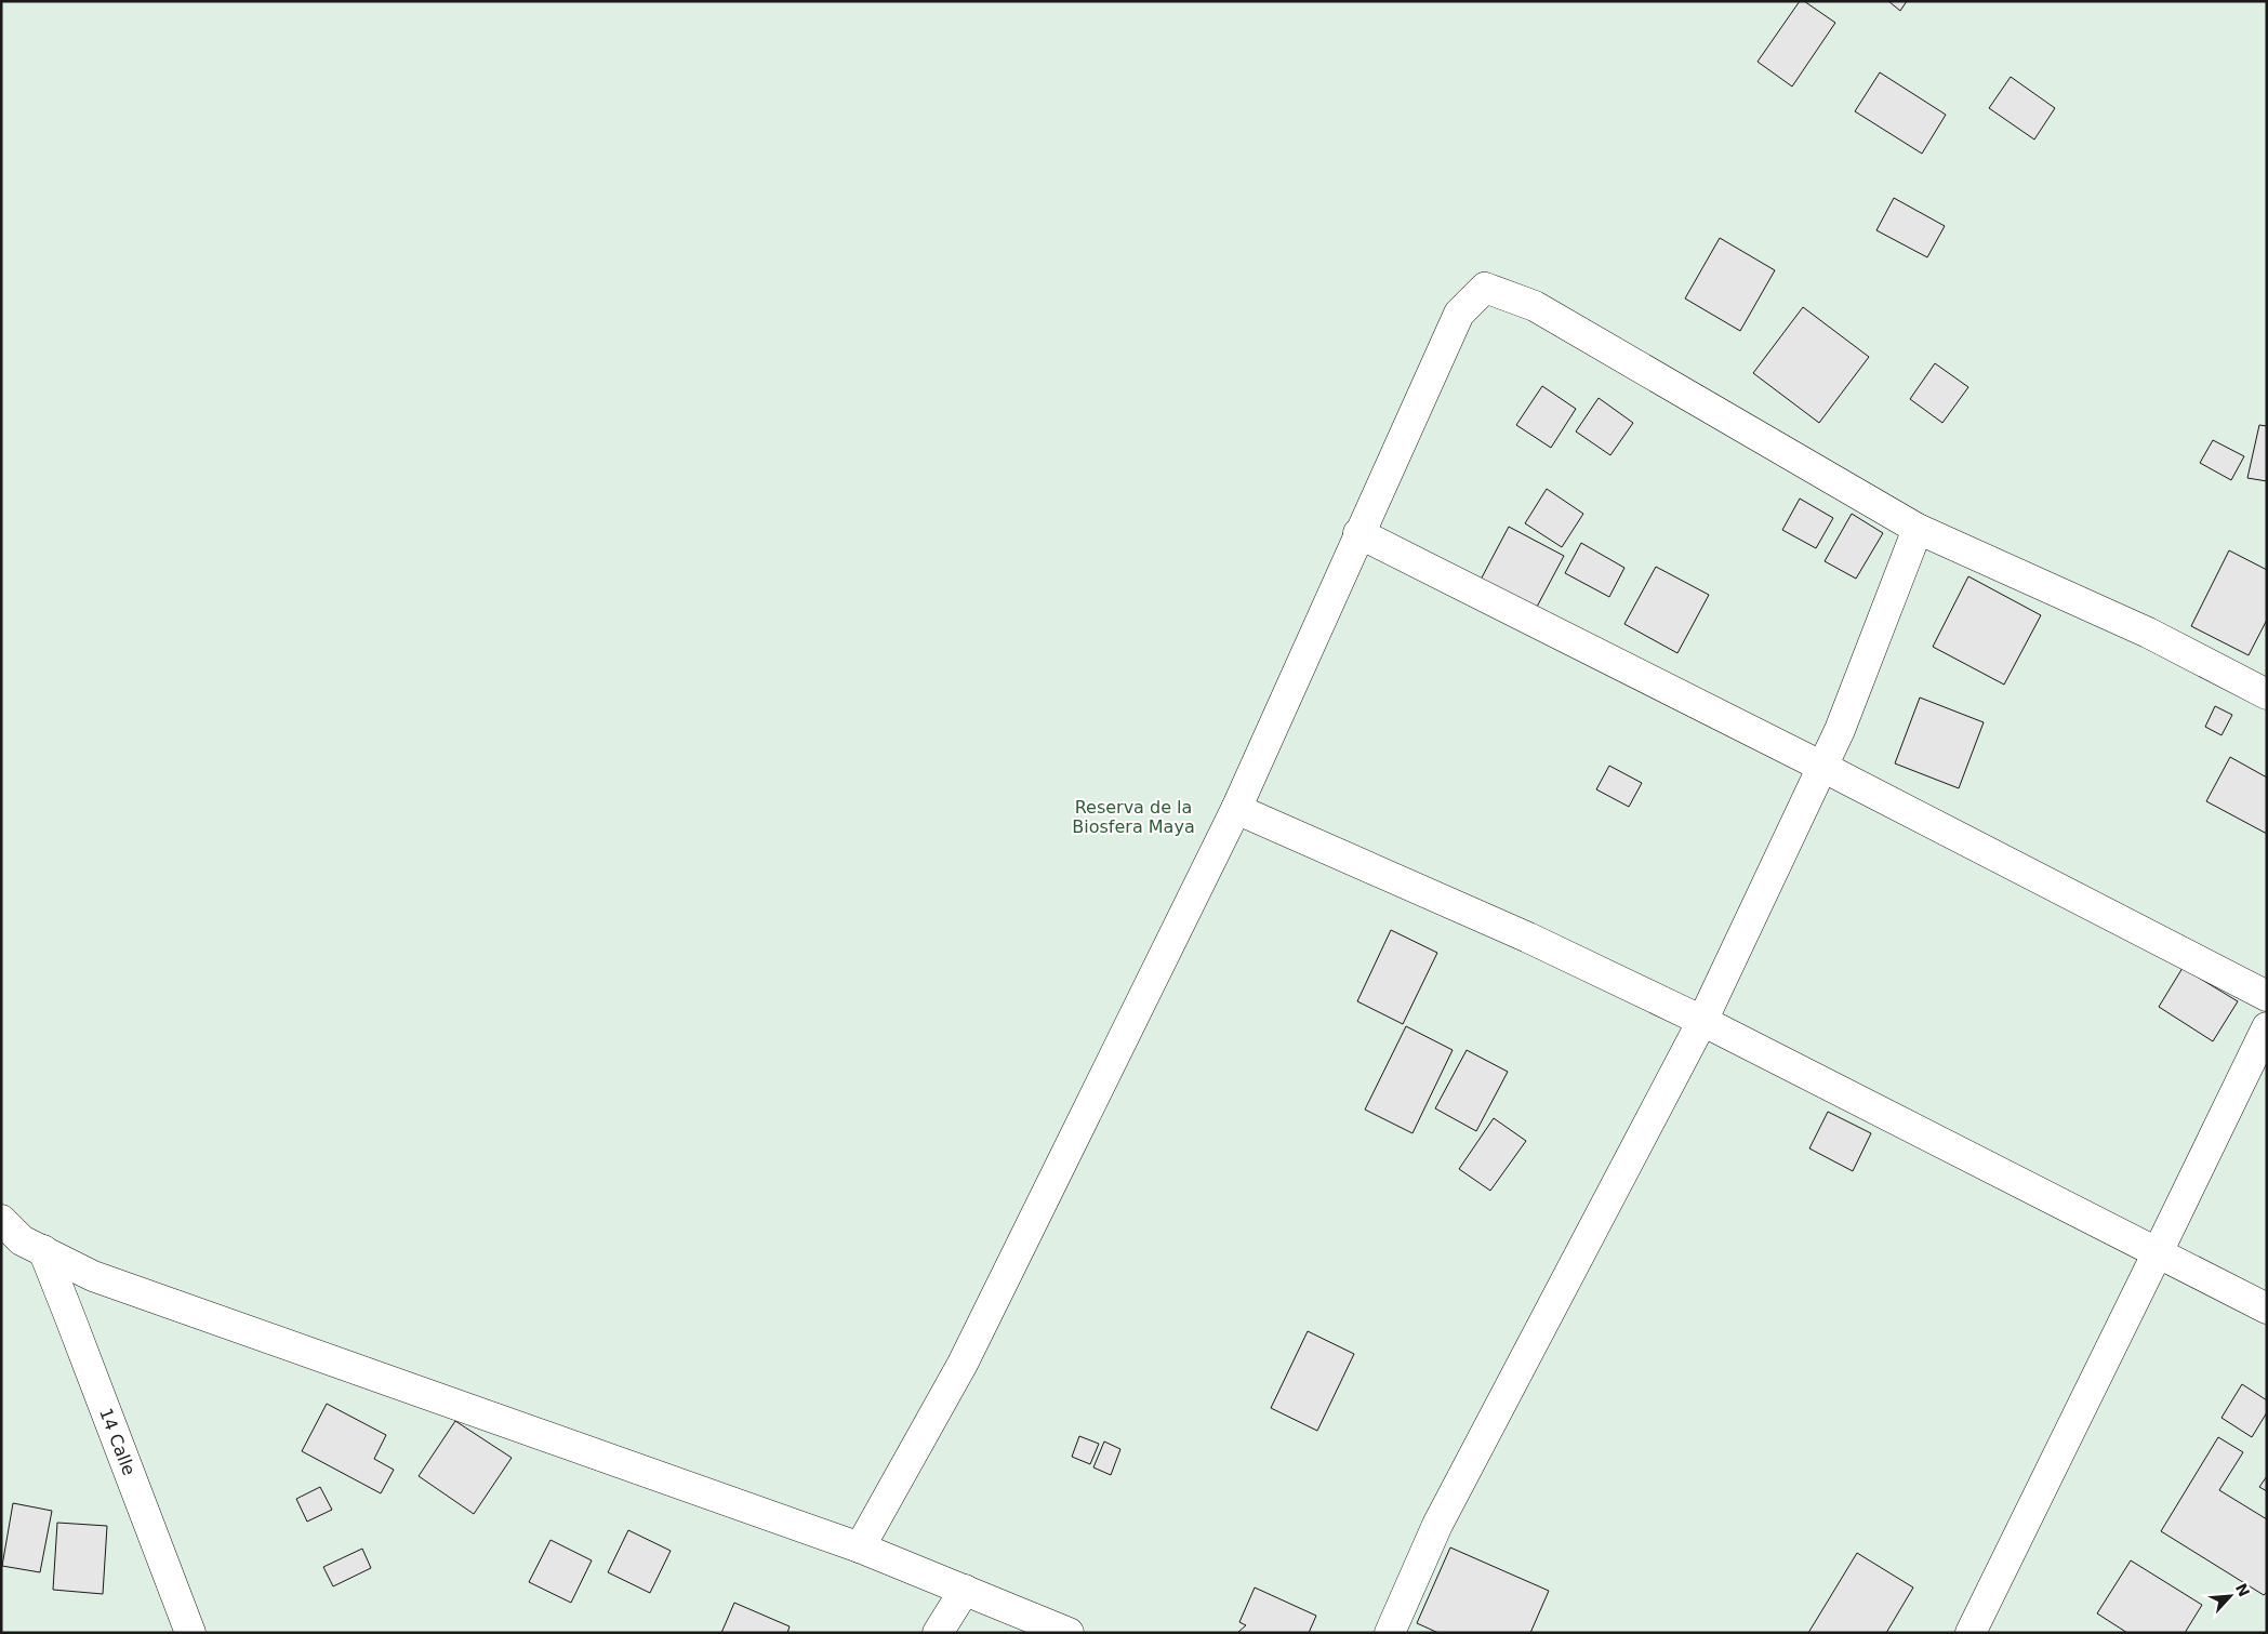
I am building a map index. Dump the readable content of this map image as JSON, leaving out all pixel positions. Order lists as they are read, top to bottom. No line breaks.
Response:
{"streets":{"street":["14 Calle"]},"parks":["Reserva de la Biosfera Maya"],"north":"top right"}
